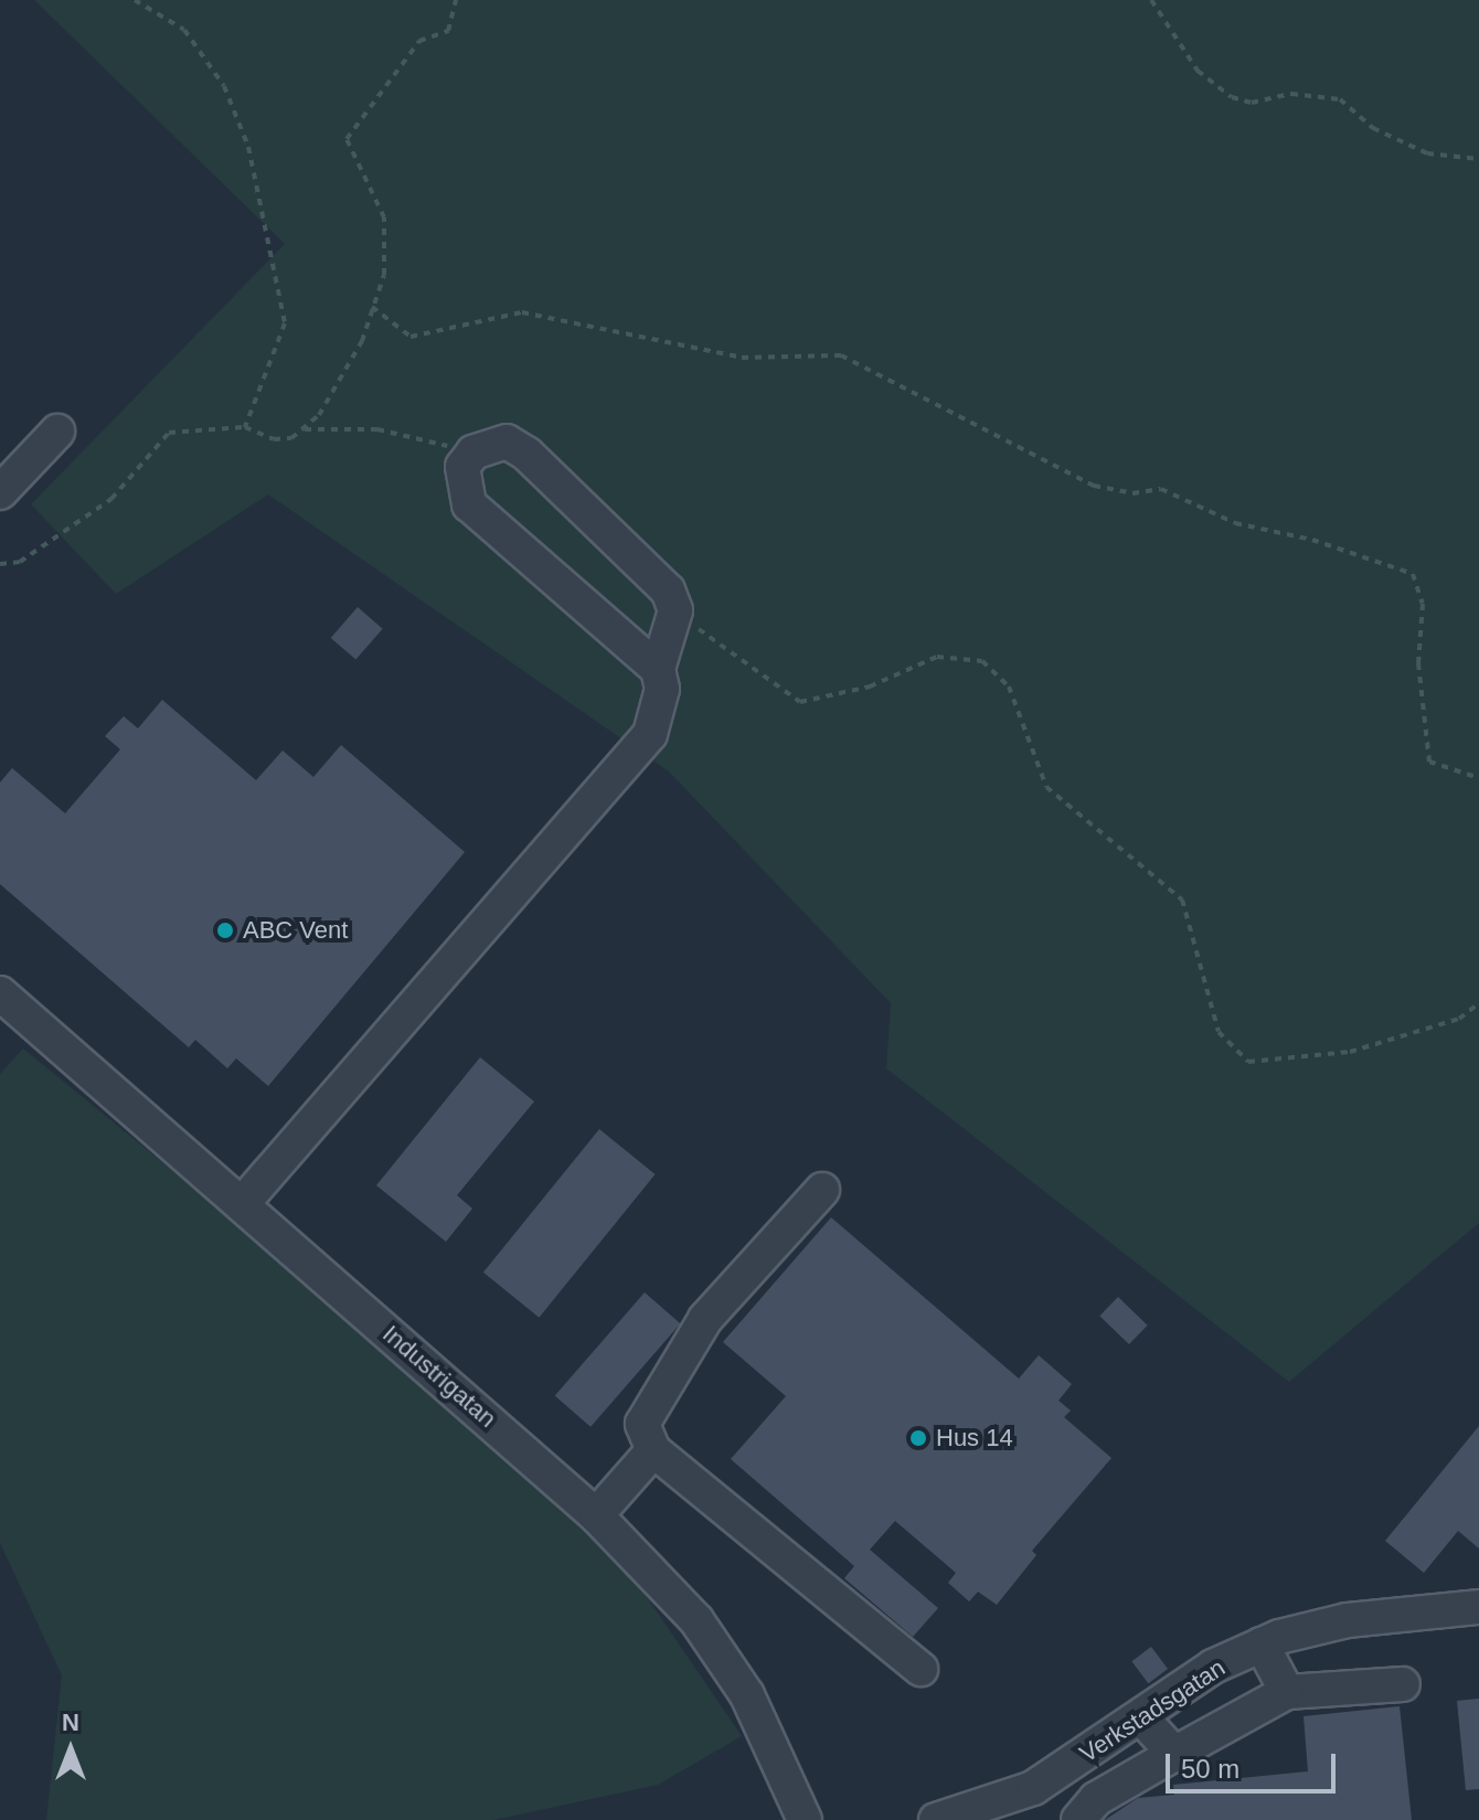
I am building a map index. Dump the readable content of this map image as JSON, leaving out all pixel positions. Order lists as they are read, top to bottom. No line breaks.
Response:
{"streets":{"street":["Industrigatan","Verkstadsgatan"]},"places":["ABC Vent","Hus 14"],"scale_bar":"50 m","north":"top"}
